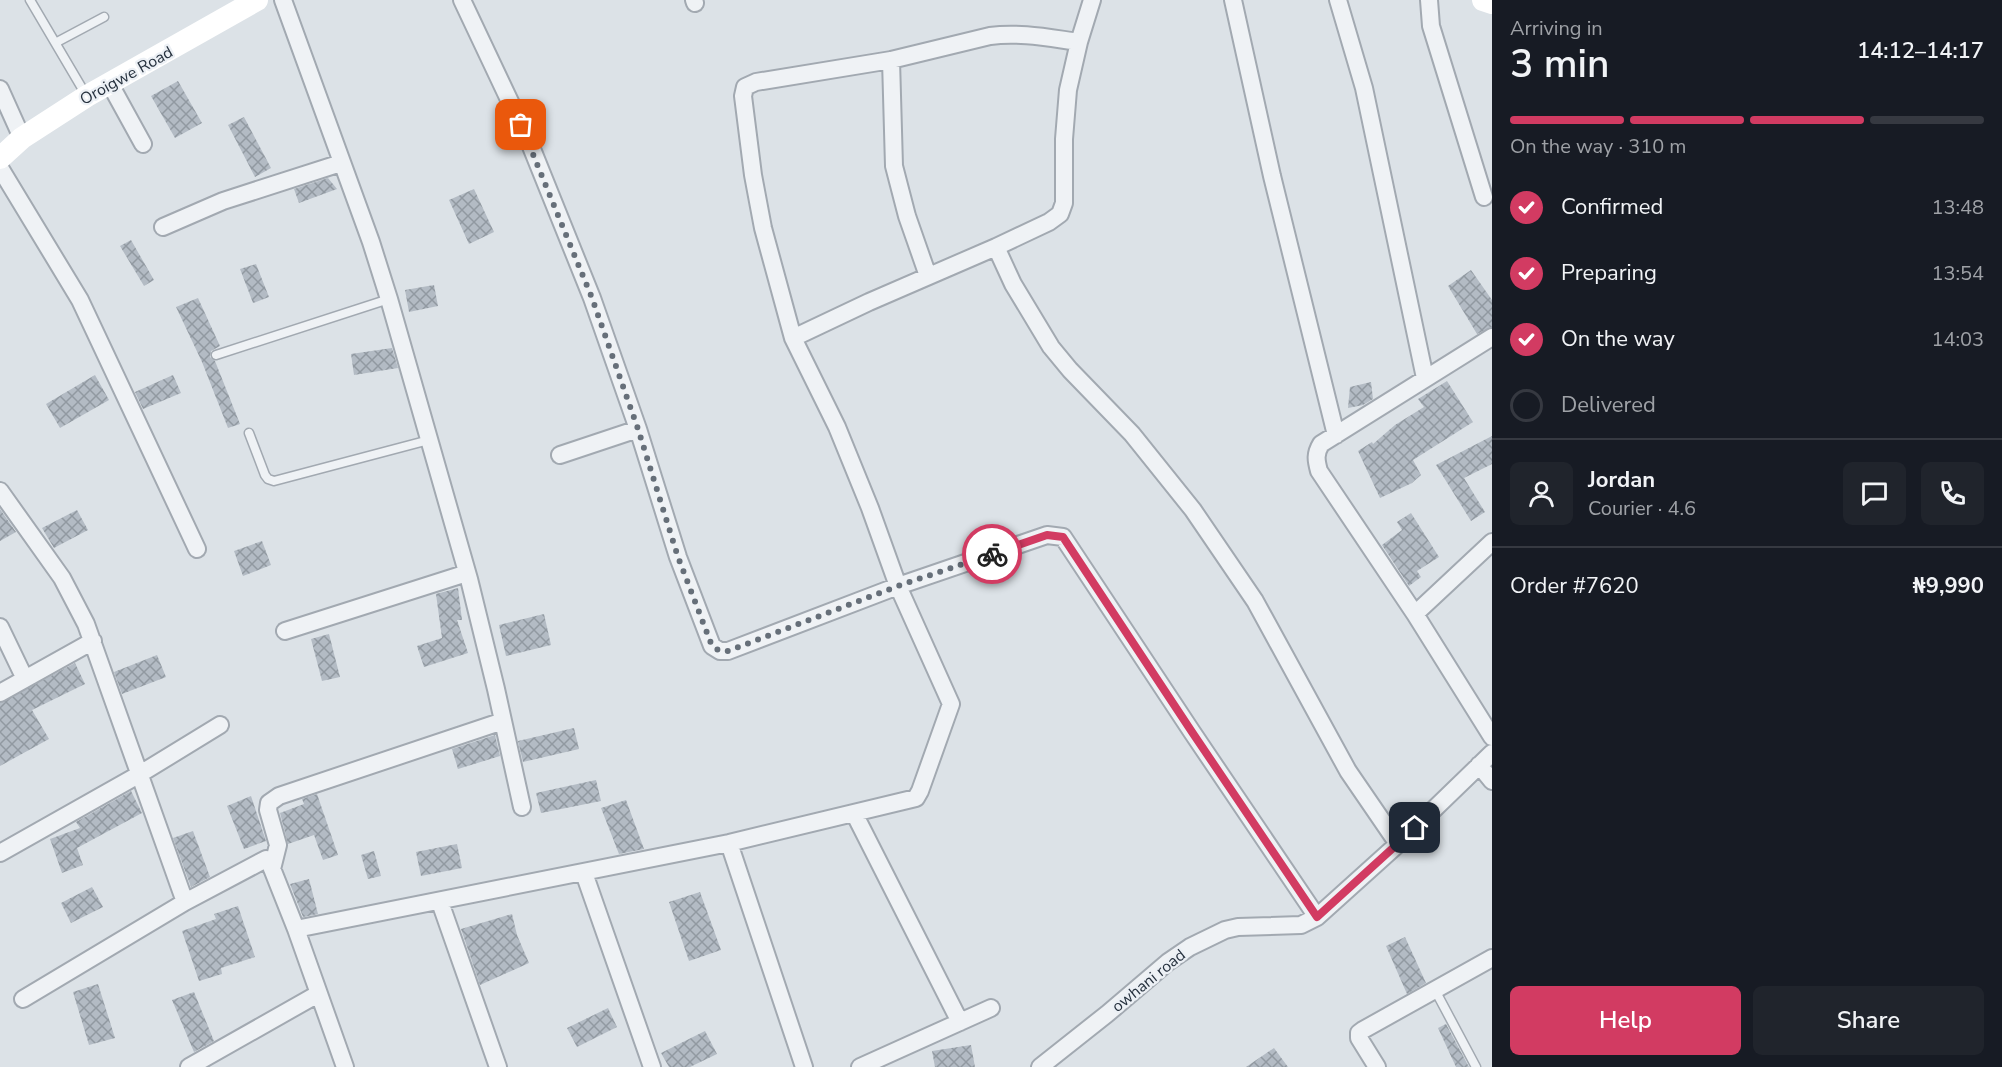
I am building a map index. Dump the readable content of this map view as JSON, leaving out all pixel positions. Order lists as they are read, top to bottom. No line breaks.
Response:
{"streets":{"street":["Oroigwe Road","owhani road"]},"page":{"heading":["3 min","Arriving in","14:12–14:17"],"panel":["Jordan","Courier · 4.6","Order #7620","₦9,990"],"bar":"On the way · 310 m","list":[["Confirmed","13:48"],["Preparing","13:54"],["On the way","14:03"],"Delivered"],"buttons":["Help","Share"]}}
